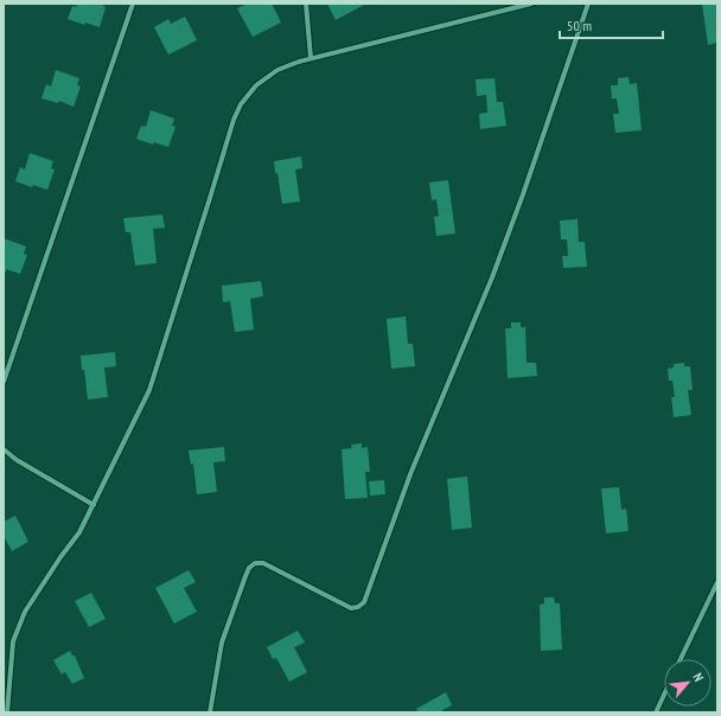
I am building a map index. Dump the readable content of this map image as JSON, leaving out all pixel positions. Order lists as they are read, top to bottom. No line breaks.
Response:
{"scale_bar":"50 m","north":"top right"}
